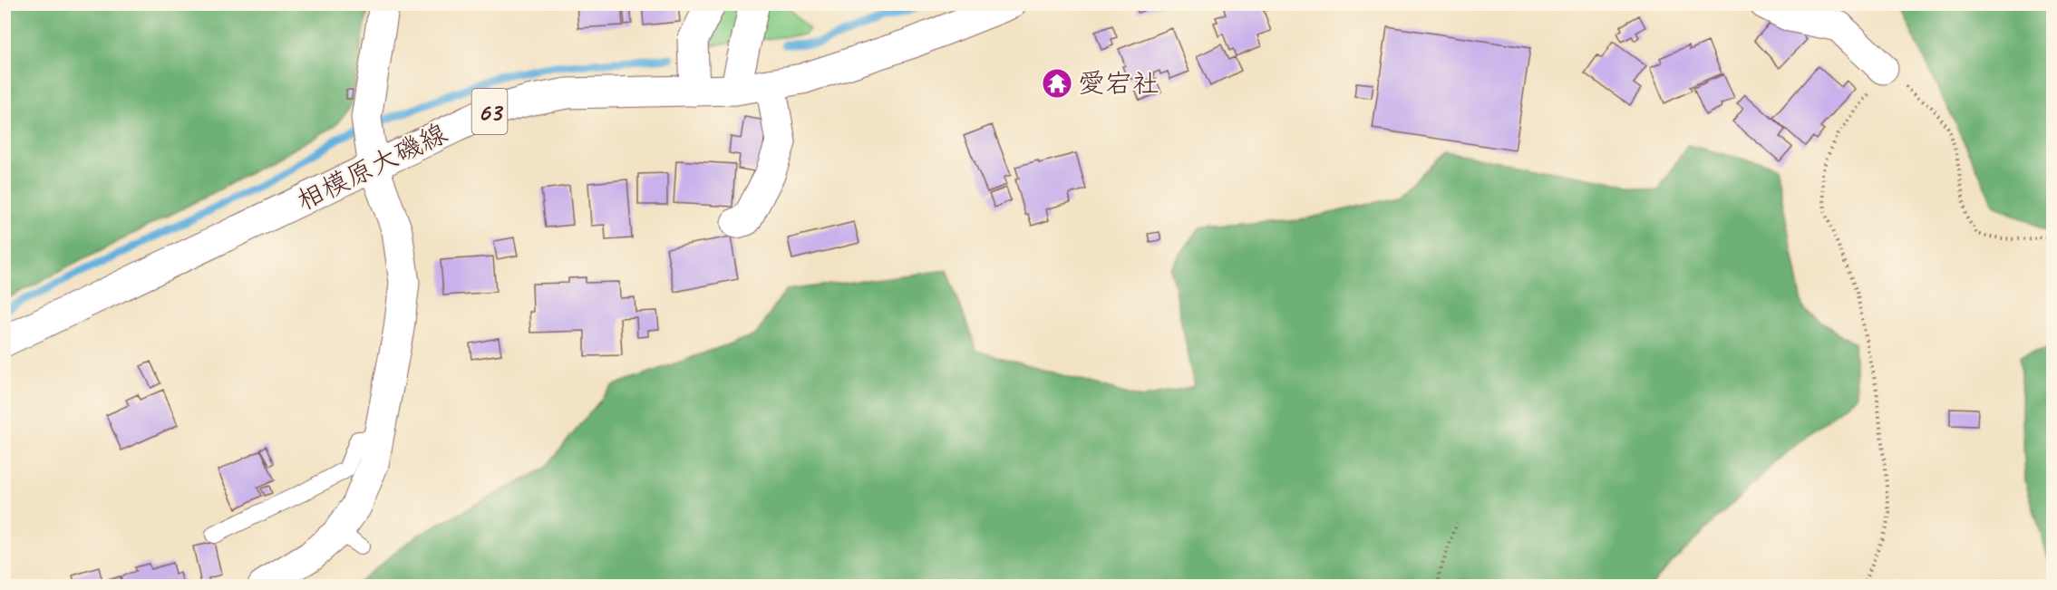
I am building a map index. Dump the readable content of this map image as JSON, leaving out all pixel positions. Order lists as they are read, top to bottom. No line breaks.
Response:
{"streets":{"street":["63","相模原大磯線"]},"places":{"temple":["愛宕社"]}}
